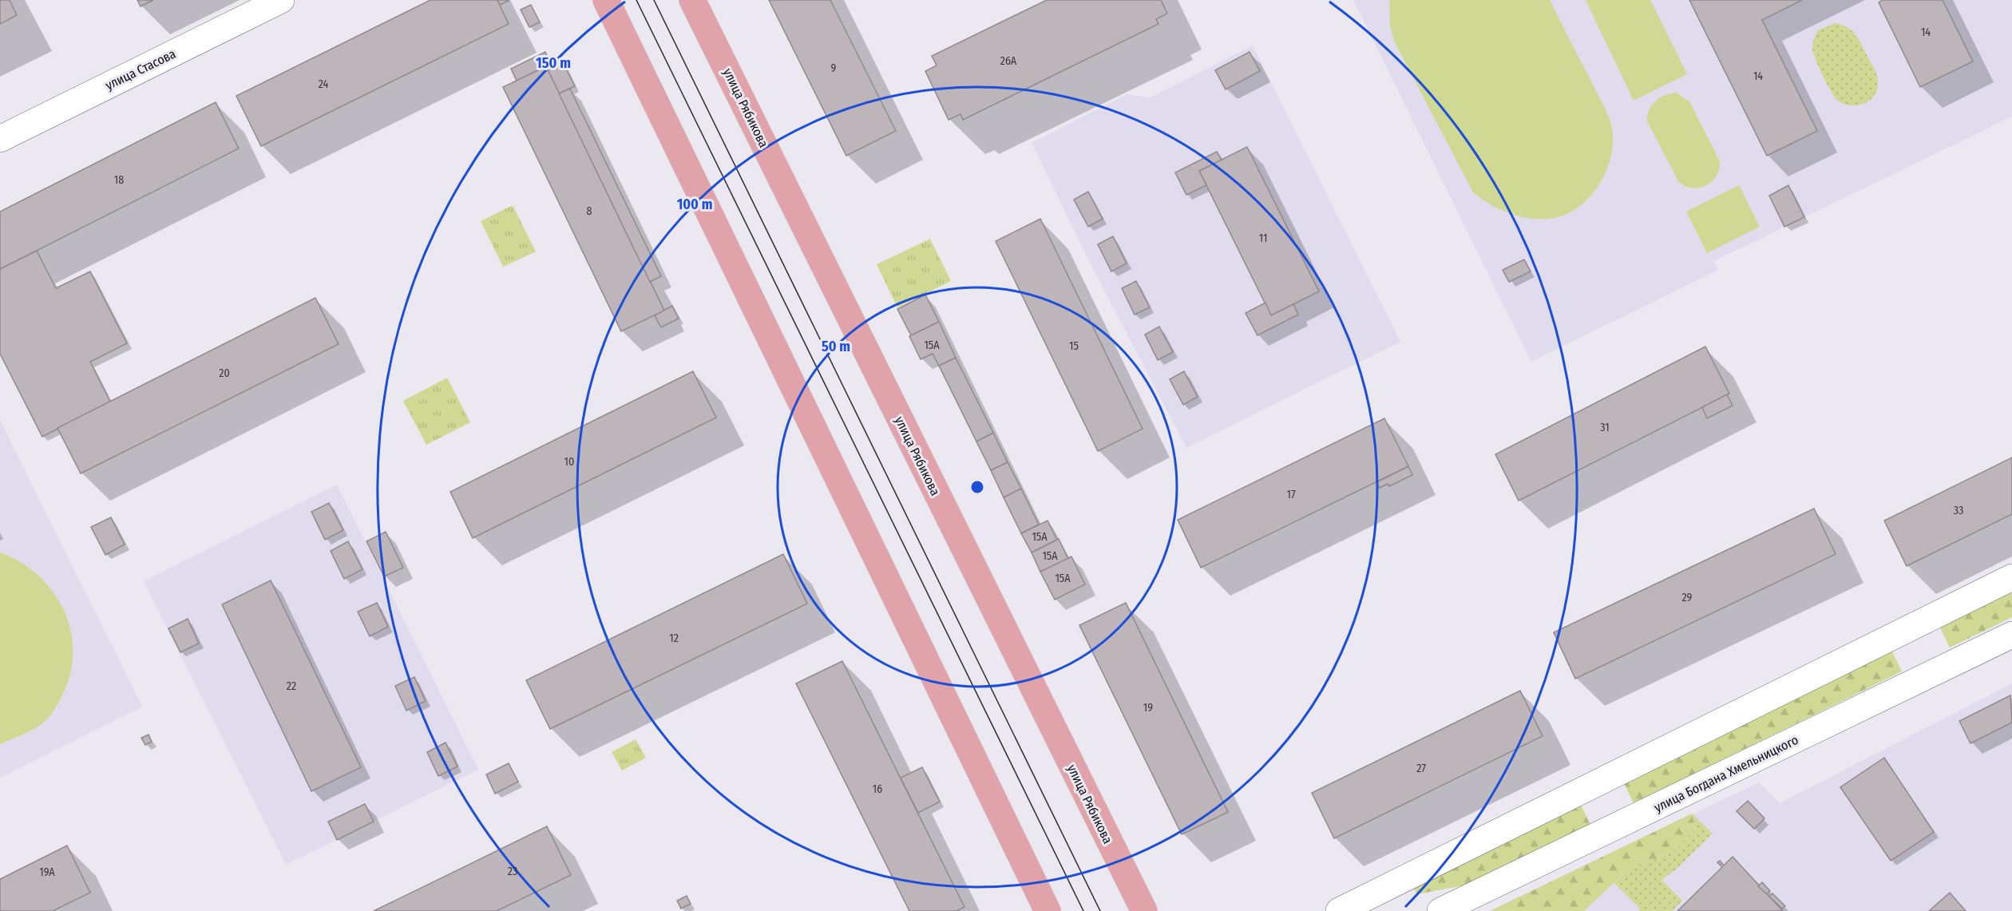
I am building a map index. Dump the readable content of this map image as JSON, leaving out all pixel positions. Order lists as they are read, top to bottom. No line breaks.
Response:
{"streets":{"main road":["улица Рябикова"],"street":["улица Стасова","улица Богдана Хмельницкого"]},"house_numbers":["14","26А","9","14","24","18","8","11","15А","15","20","31","10","17","33","15А","15А","15А","29","12","22","19","27","16","23","19А"],"rings":["150 m","100 m","50 m"]}
